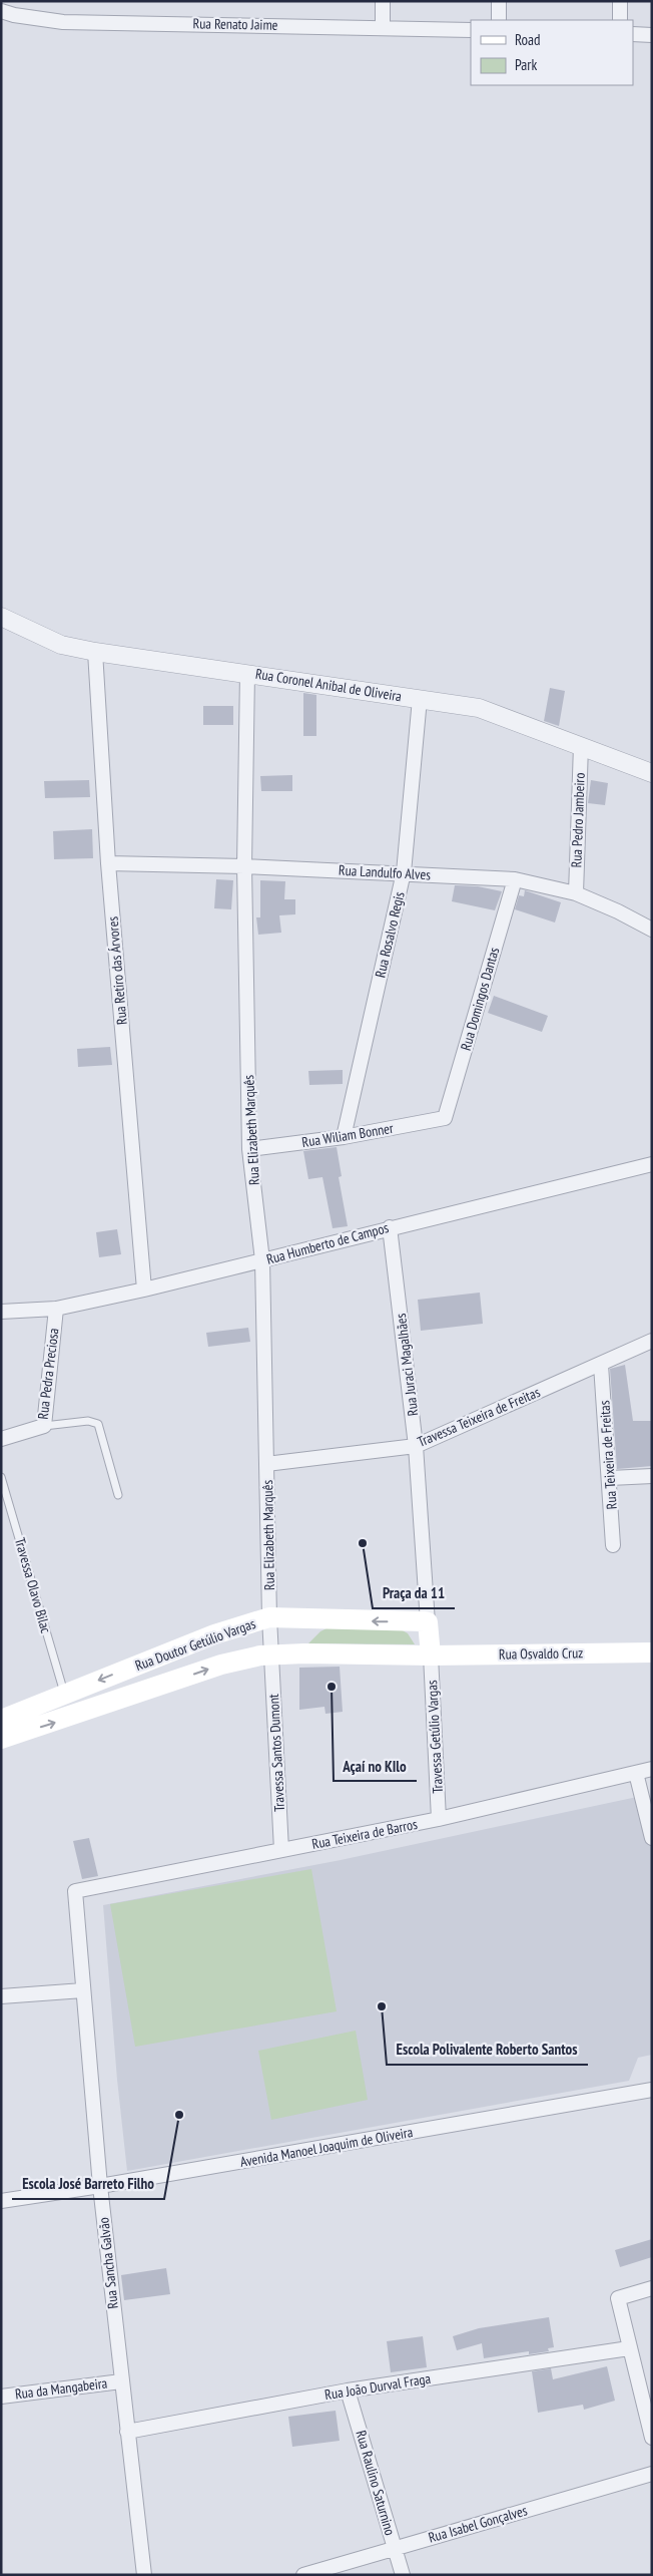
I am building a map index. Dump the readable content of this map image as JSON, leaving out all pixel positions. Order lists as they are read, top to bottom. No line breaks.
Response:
{"streets":{"main road":["Rua Doutor Getúlio Vargas","Rua Osvaldo Cruz"],"street":["Rua Renato Jaime","Rua Coronel Anibal de Oliveira","Rua Pedro Jambeiro","Rua Landulfo Alves","Rua Rosalvo Regis","Rua Retiro das Árvores","Rua Domingos Dantas","Rua Elizabeth Marquês","Rua Wiliam Bonner","Rua Humberto de Campos","Rua Juraci Magalhães","Rua Pedra Preciosa","Travessa Teixeira de Freitas","Rua Teixeira de Freitas","Travessa Getúlio Vargas","Travessa Santos Dumont","Rua Teixeira de Barros","Avenida Manoel Joaquim de Oliveira","Rua Sancha Galvão","Rua João Durval Fraga","Rua da Mangabeira","Rua Raulino Saturnino","Rua Isabel Gonçalves"],"lane":["Travessa Olavo Bilac"]},"crossings":[["Rua Coronel Anibal de Oliveira","Rua Pedro Jambeiro"],["Rua Coronel Anibal de Oliveira","Rua Rosalvo Regis"],["Rua Coronel Anibal de Oliveira","Rua Retiro das Árvores"],["Rua Coronel Anibal de Oliveira","Rua Elizabeth Marquês"],["Rua Pedro Jambeiro","Rua Landulfo Alves"],["Rua Landulfo Alves","Rua Rosalvo Regis"],["Rua Landulfo Alves","Rua Retiro das Árvores"],["Rua Landulfo Alves","Rua Domingos Dantas"],["Rua Landulfo Alves","Rua Elizabeth Marquês"],["Rua Rosalvo Regis","Rua Wiliam Bonner"],["Rua Retiro das Árvores","Rua Humberto de Campos"],["Rua Domingos Dantas","Rua Wiliam Bonner"],["Rua Elizabeth Marquês","Rua Wiliam Bonner"],["Rua Elizabeth Marquês","Rua Humberto de Campos"],["Rua Elizabeth Marquês","Travessa Teixeira de Freitas"],["Rua Elizabeth Marquês","Rua Doutor Getúlio Vargas"],["Rua Elizabeth Marquês","Travessa Santos Dumont"],["Rua Humberto de Campos","Rua Juraci Magalhães"],["Rua Humberto de Campos","Rua Pedra Preciosa"],["Rua Juraci Magalhães","Travessa Teixeira de Freitas"],["Rua Juraci Magalhães","Rua Doutor Getúlio Vargas"],["Travessa Teixeira de Freitas","Rua Teixeira de Freitas"],["Travessa Olavo Bilac","Rua Doutor Getúlio Vargas"],["Rua Doutor Getúlio Vargas","Rua Osvaldo Cruz"],["Rua Doutor Getúlio Vargas","Travessa Getúlio Vargas"],["Rua Doutor Getúlio Vargas","Travessa Santos Dumont"],["Rua Osvaldo Cruz","Travessa Getúlio Vargas"],["Travessa Getúlio Vargas","Rua Teixeira de Barros"],["Travessa Santos Dumont","Rua Teixeira de Barros"],["Rua Teixeira de Barros","Rua Sancha Galvão"],["Avenida Manoel Joaquim de Oliveira","Rua Sancha Galvão"],["Rua Sancha Galvão","Rua João Durval Fraga"],["Rua Sancha Galvão","Rua da Mangabeira"],["Rua João Durval Fraga","Rua Raulino Saturnino"],["Rua Raulino Saturnino","Rua Isabel Gonçalves"]],"places":["Praça da 11","Açaí no KIlo","Escola Polivalente Roberto Santos","Escola José Barreto Filho"],"legend":["Road","Park"]}
